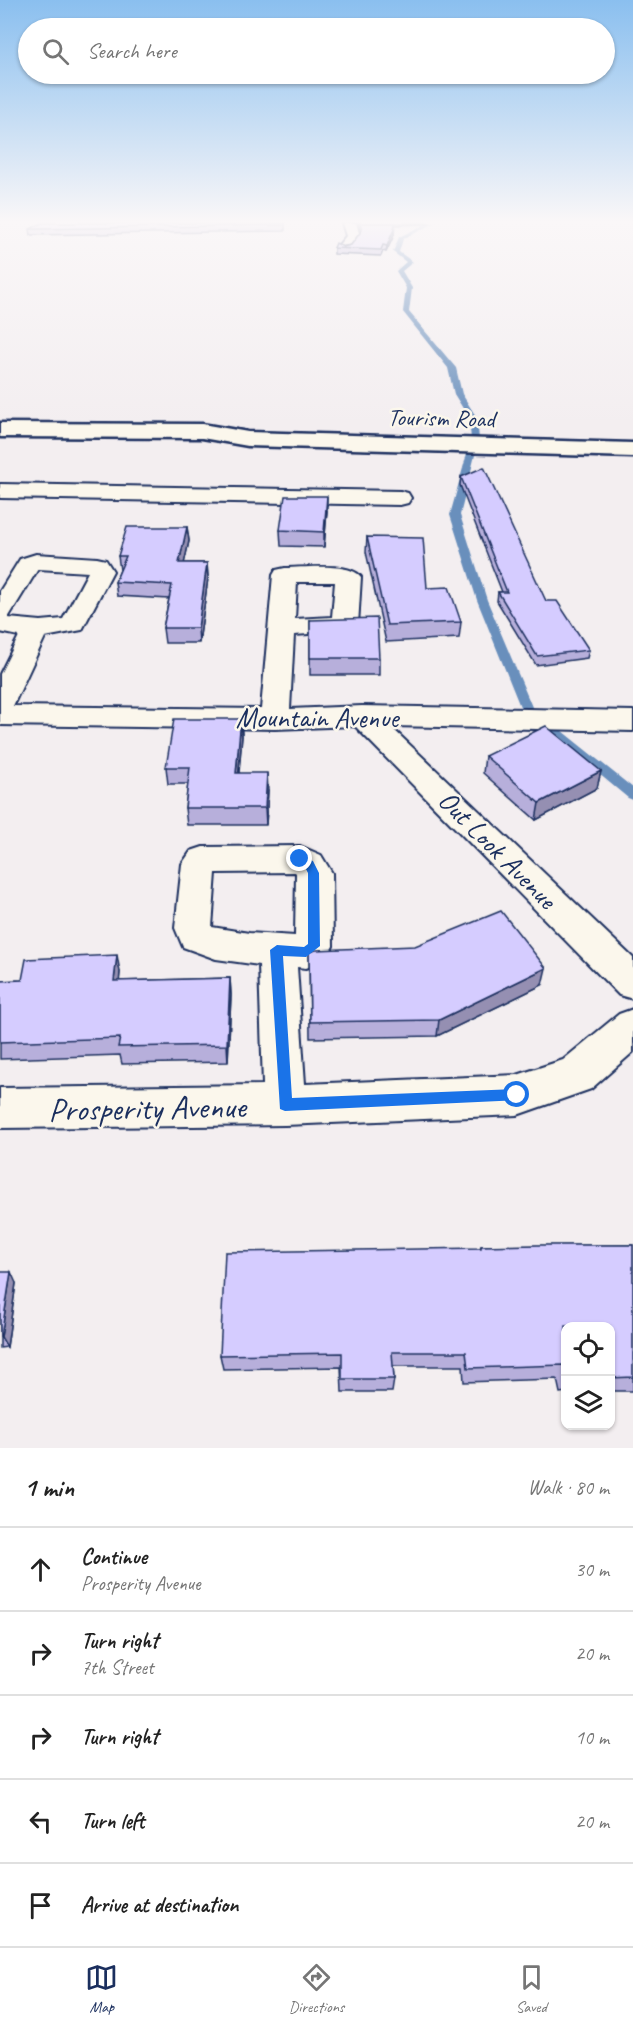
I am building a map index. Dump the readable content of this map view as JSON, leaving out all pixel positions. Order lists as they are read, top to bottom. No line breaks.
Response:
{"streets":{"main road":["Tourism Road"],"street":["Mountain Avenue","Out Look Avenue","Prosperity Avenue"]},"crossings":[["Mountain Avenue","Out Look Avenue"]],"page":{"search":"Search here","heading":["1 min","Walk · 80 m"],"list":[["Continue","Prosperity Avenue","30 m"],["Turn right","7th Street","20 m"],["Turn right","10 m"],["Turn left","20 m"],"Arrive at destination"],"nav":["Map","Directions","Saved"]}}
